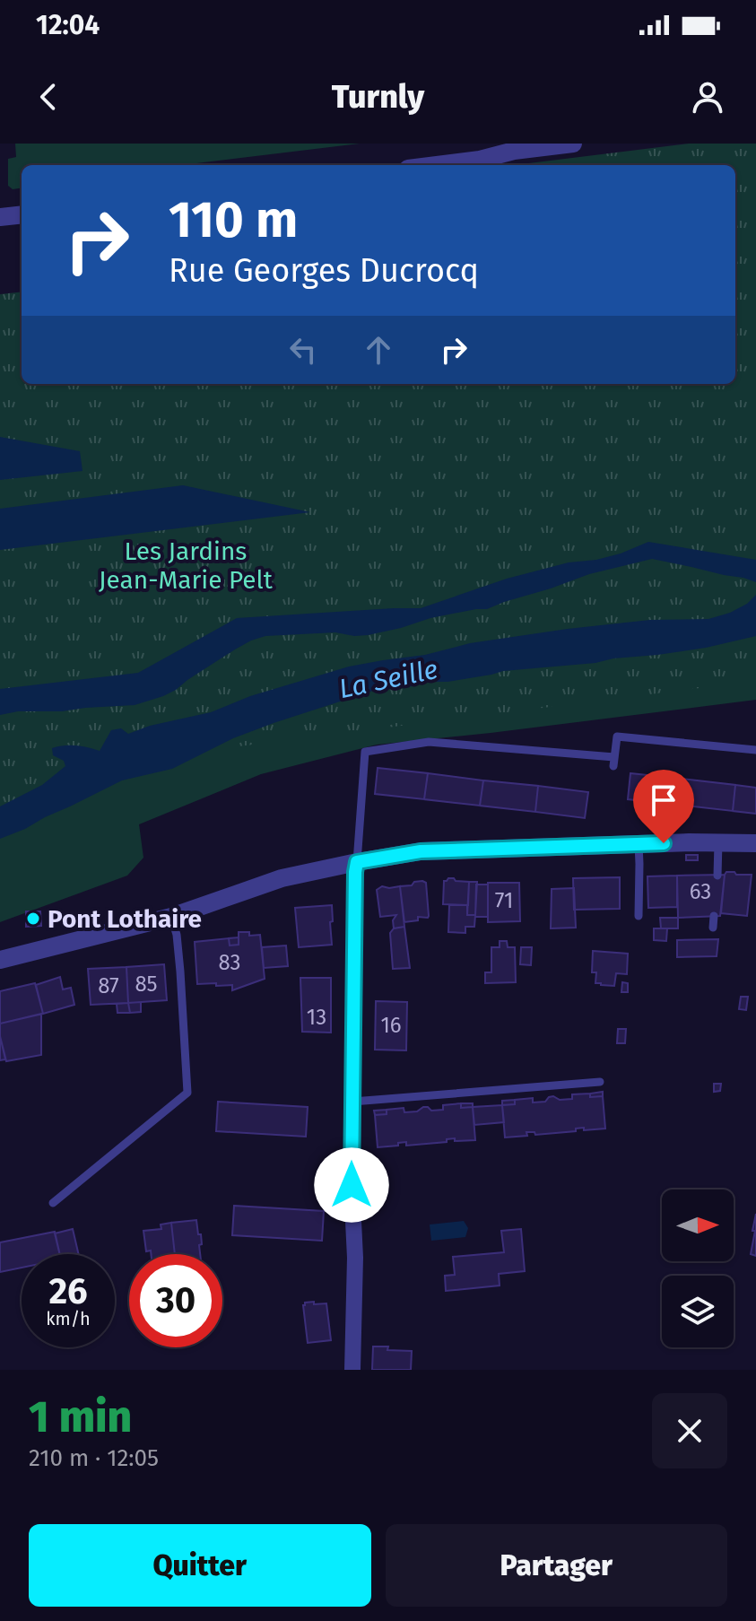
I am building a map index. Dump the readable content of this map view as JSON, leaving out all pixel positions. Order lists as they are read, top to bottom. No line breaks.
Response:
{"water":["La Seille"],"parks":["Les Jardins Jean-Marie Pelt"],"places":["Pont Lothaire"],"house_numbers":["63","71","83","85","87","13","16"],"north":"right","page":{"status":"12:04","header":"Turnly","turn":["110 m","Rue Georges Ducrocq"],"speed":"26 km/h","limit":"30","heading":["1 min","210 m · 12:05"],"buttons":["Quitter","Partager"]}}
